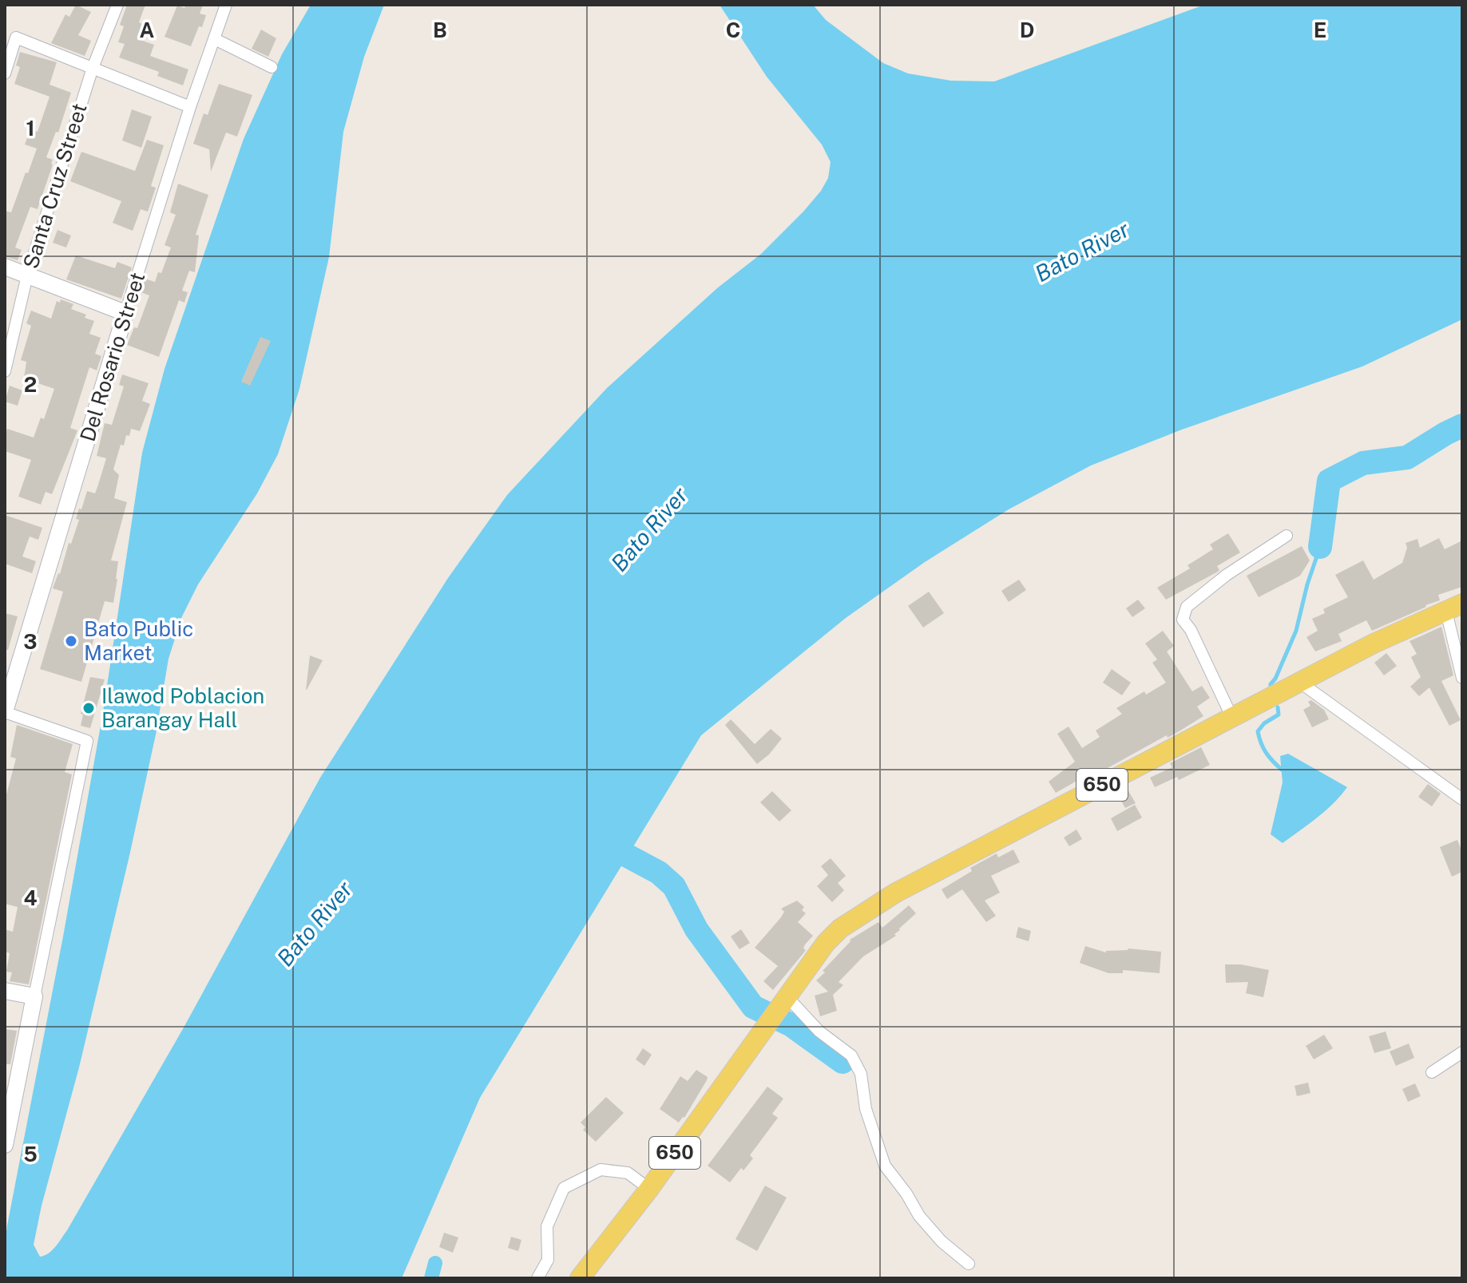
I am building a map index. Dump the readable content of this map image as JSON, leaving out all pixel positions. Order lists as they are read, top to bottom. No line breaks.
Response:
{"streets":{"main road":["650"],"street":["Santa Cruz Street","Del Rosario Street"]},"water":["Bato River"],"places":["Bato Public Market","Ilawod Poblacion Barangay Hall"],"grid":{"columns":["A","B","C","D","E"],"rows":["1","2","3","4","5"]}}
